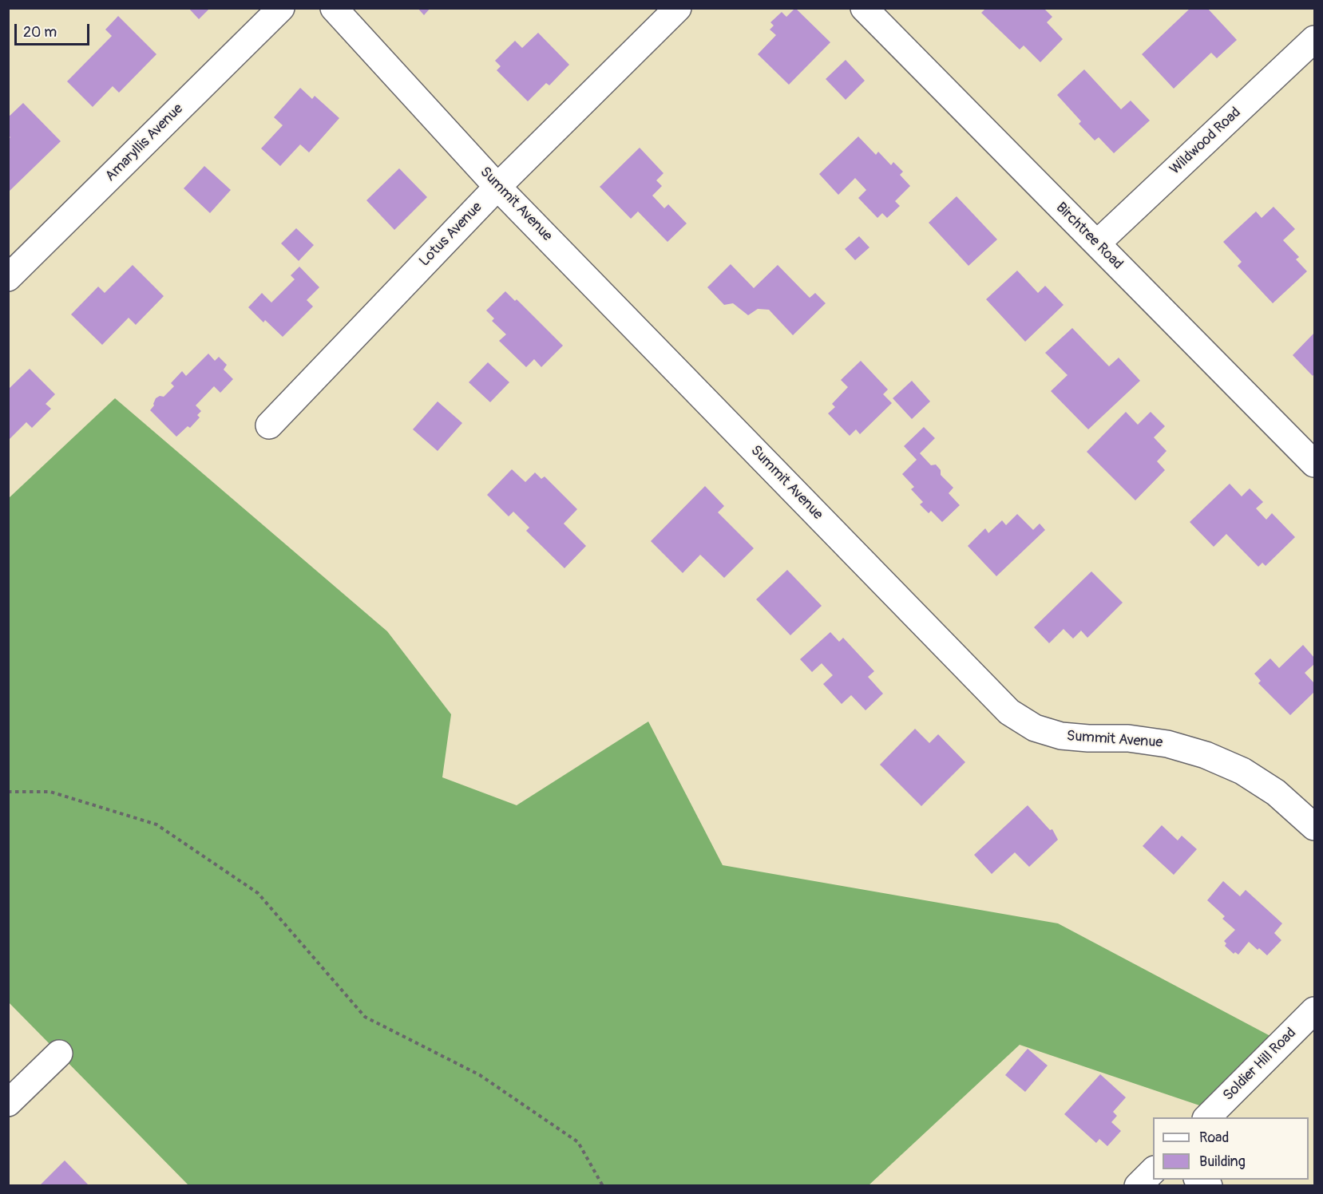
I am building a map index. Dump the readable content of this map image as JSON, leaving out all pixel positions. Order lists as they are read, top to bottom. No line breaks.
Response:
{"streets":{"street":["Wildwood Road","Amaryllis Avenue","Summit Avenue","Lotus Avenue","Birchtree Road","Soldier Hill Road"]},"crossings":[["Wildwood Road","Birchtree Road"],["Summit Avenue","Lotus Avenue"]],"legend":["Road","Building"],"scale_bar":"20 m"}
